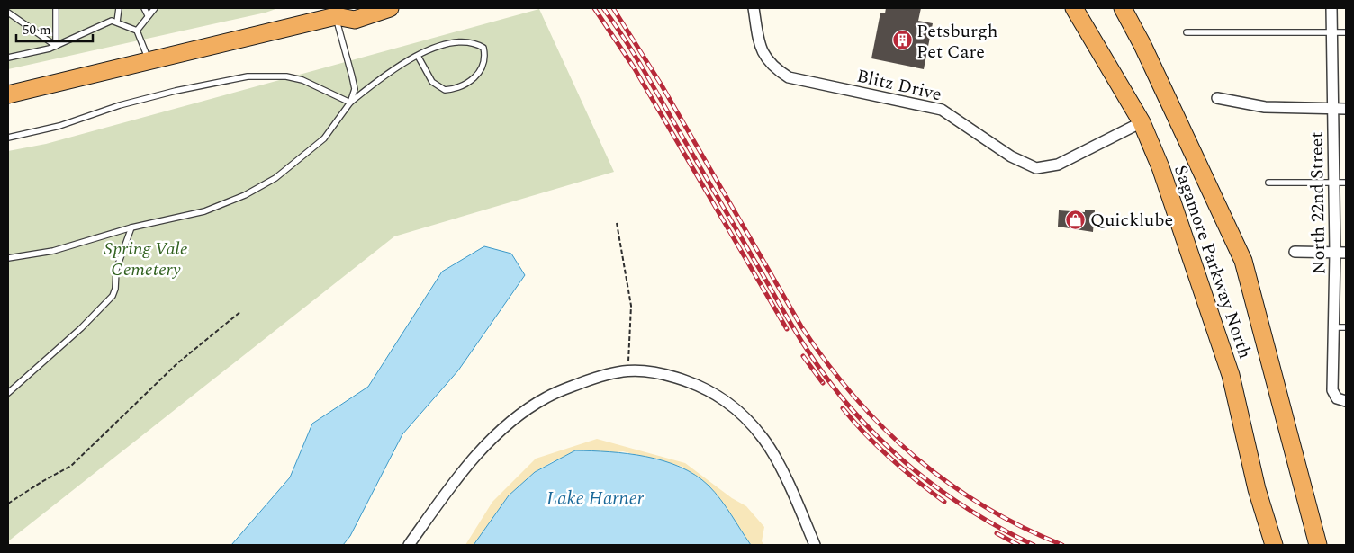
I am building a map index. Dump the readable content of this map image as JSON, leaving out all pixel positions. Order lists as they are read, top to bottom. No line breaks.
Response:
{"streets":{"highway":["Sagamore Parkway North"],"street":["Blitz Drive","North 22nd Street"]},"crossings":[["Blitz Drive","Sagamore Parkway North"]],"water":["Lake Harner"],"parks":["Spring Vale Cemetery"],"places":{"building":["Petsburgh Pet Care"],"shop":["Quicklube"]},"scale_bar":"50 m"}
